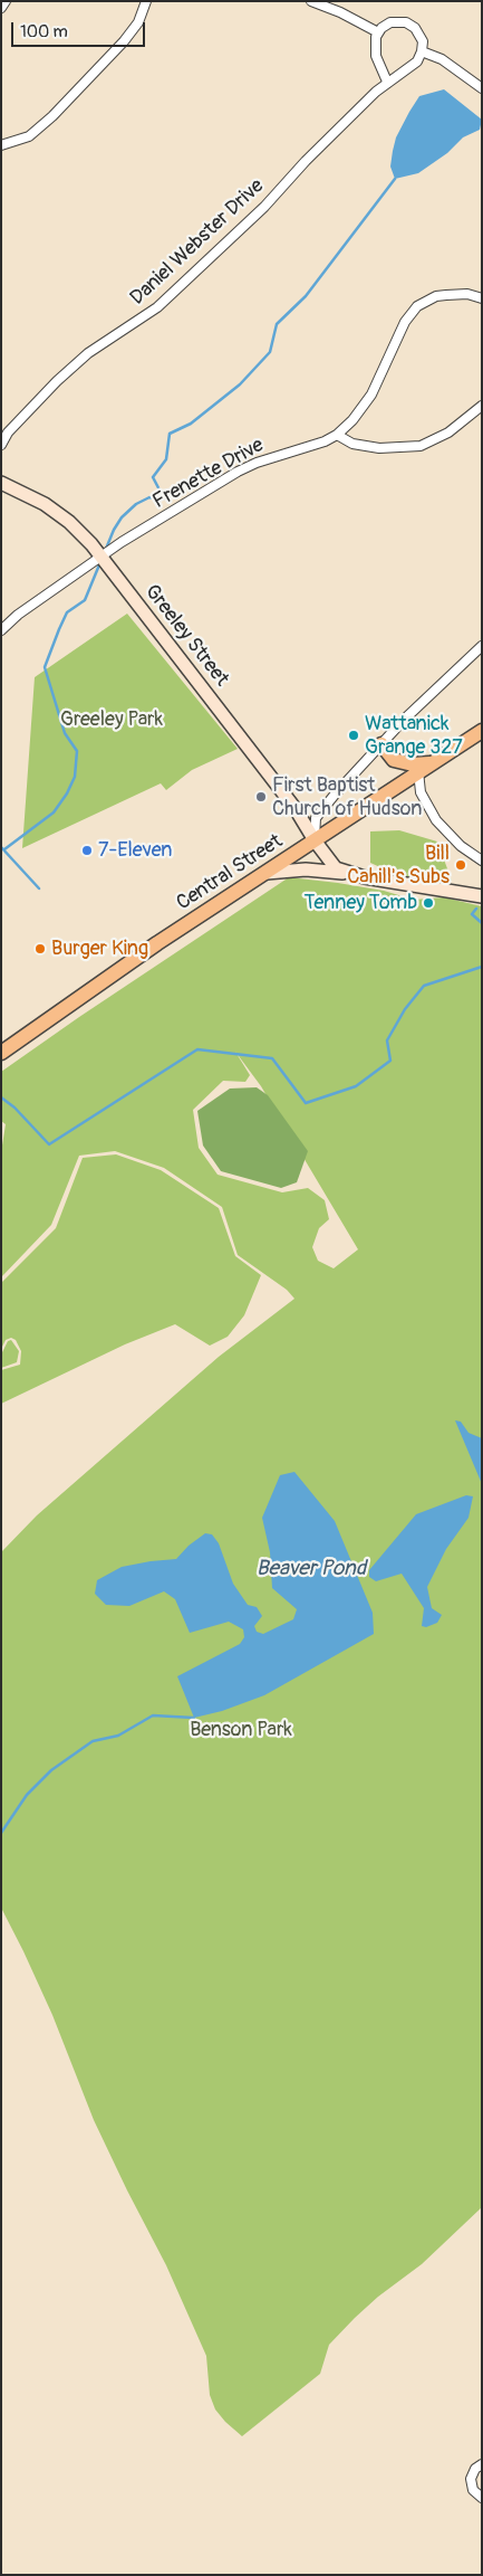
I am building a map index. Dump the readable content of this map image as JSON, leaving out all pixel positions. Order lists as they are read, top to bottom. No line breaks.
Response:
{"streets":{"main road":["Central Street"],"street":["Daniel Webster Drive","Frenette Drive","Greeley Street"]},"crossings":[["Frenette Drive","Greeley Street"],["Greeley Street","Central Street"]],"water":["Beaver Pond"],"parks":["Greeley Park","Benson Park"],"places":["Wattanick Grange 327","First Baptist Church of Hudson","7-Eleven","Bill Cahill's Subs","Tenney Tomb","Burger King"],"scale_bar":"100 m"}
